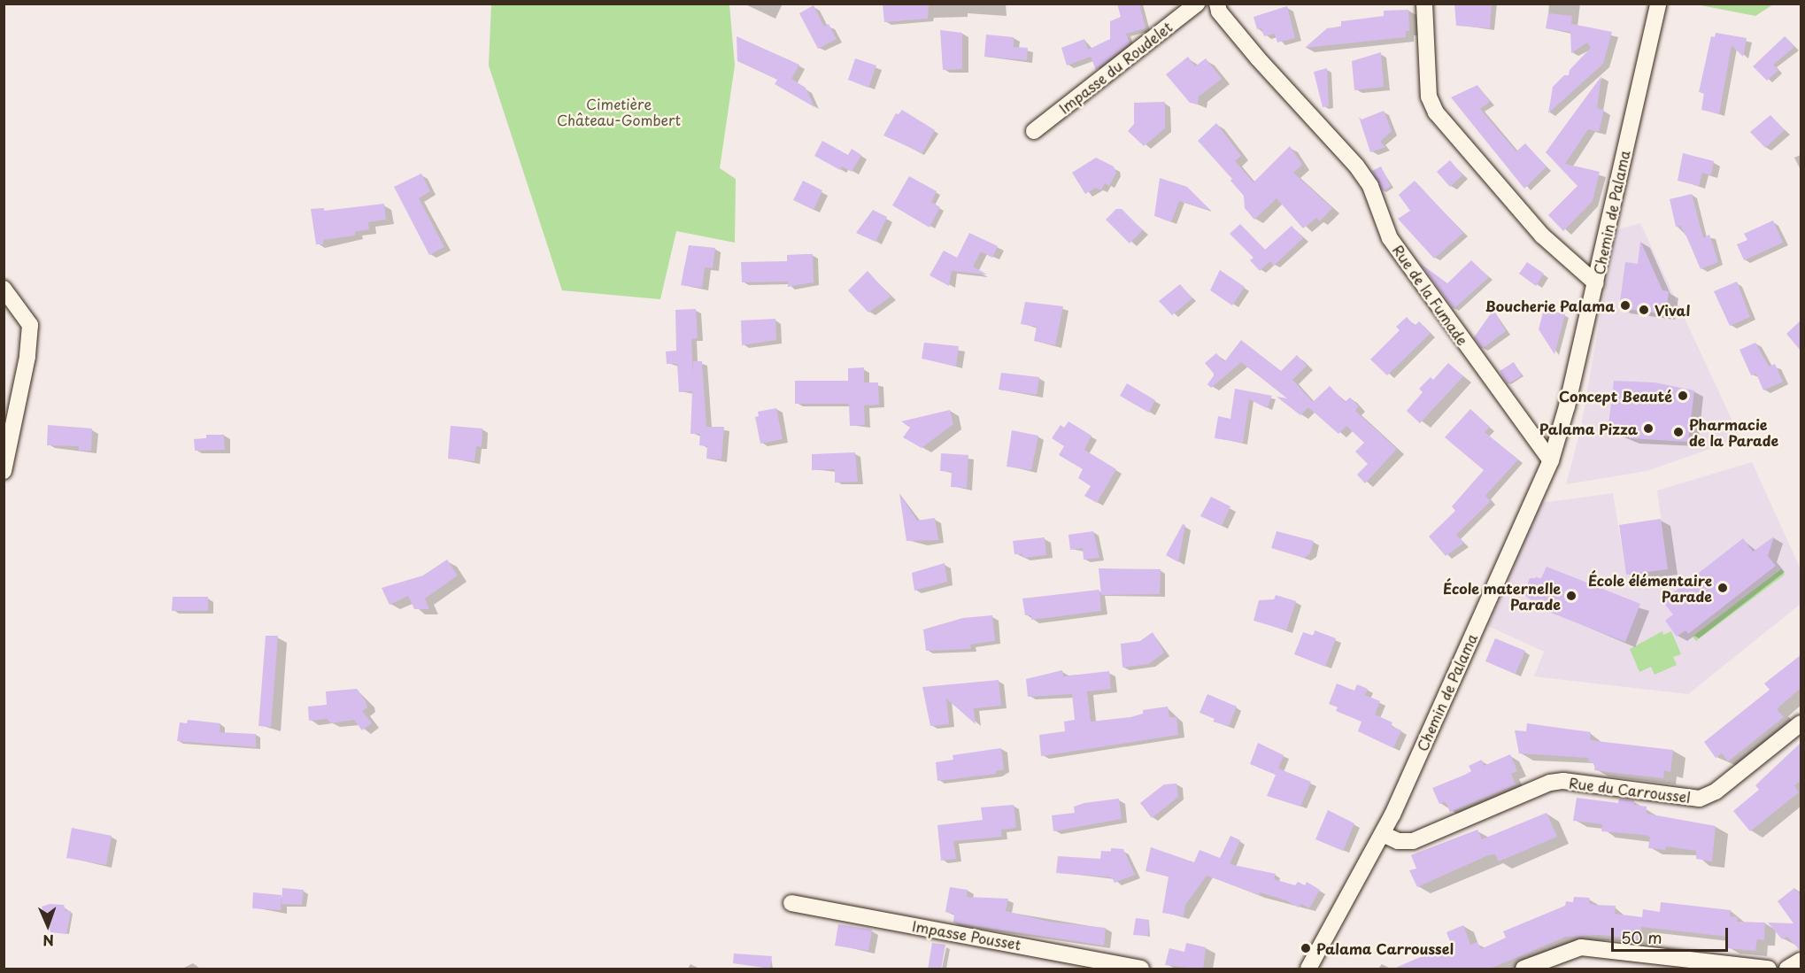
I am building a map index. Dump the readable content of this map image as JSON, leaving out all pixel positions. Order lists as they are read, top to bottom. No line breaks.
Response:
{"streets":{"street":["Impasse du Roudelet","Chemin de Palama","Rue de la Fumade","Rue du Carroussel","Impasse Pousset"]},"crossings":[["Chemin de Palama","Rue de la Fumade"],["Chemin de Palama","Rue du Carroussel"]],"parks":["Cimetière Château-Gombert"],"places":["Boucherie Palama","Vival","Concept Beauté","Palama Pizza","Pharmacie de la Parade","École élémentaire Parade","École maternelle Parade","Palama Carroussel"],"scale_bar":"50 m","north":"bottom"}
